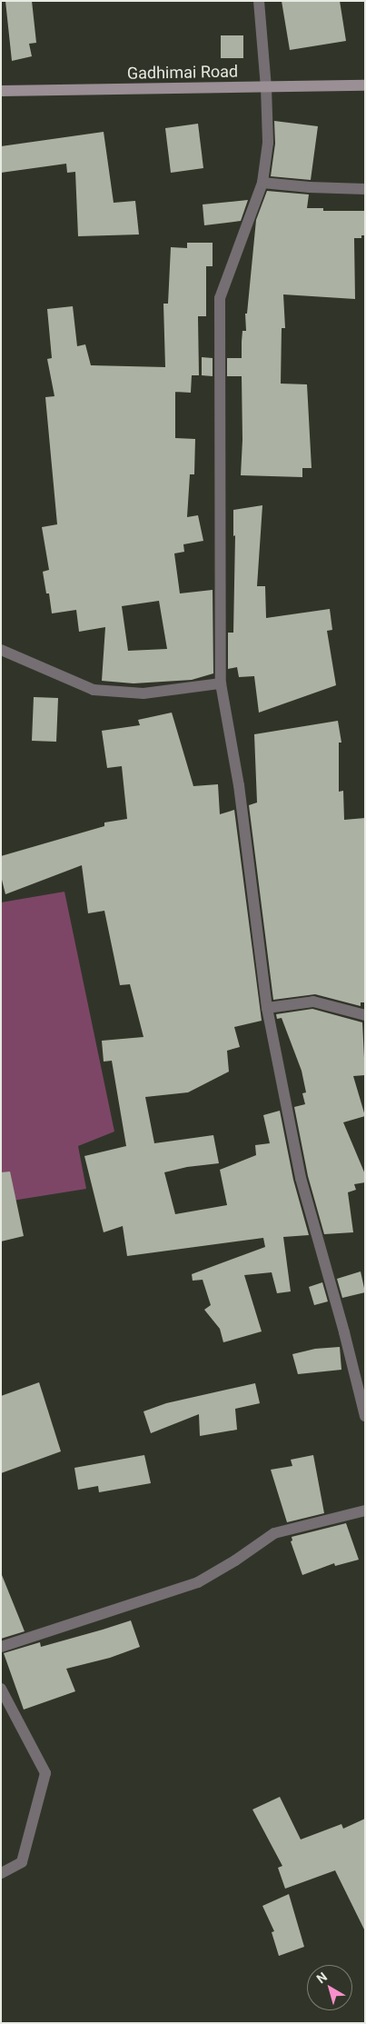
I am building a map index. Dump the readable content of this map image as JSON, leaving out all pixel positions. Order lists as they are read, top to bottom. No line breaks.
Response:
{"streets":{"street":["Gadhimai Road"]},"north":"top left"}
